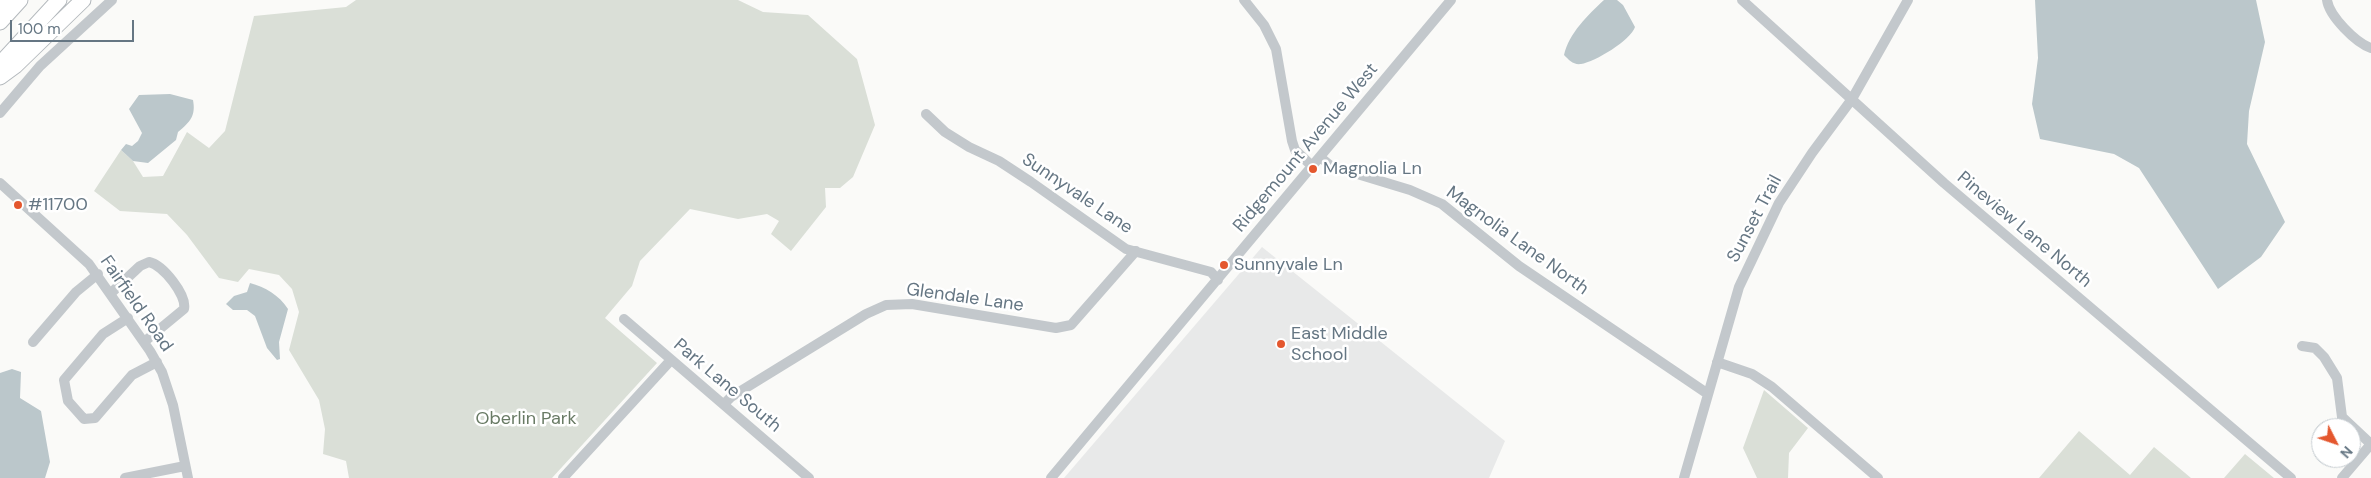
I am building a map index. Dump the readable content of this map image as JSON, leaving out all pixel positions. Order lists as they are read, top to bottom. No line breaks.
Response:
{"streets":{"street":["Ridgemount Avenue West","Sunnyvale Lane","Sunset Trail","Pineview Lane North","Magnolia Lane North","Glendale Lane","Fairfield Road","Park Lane South"]},"crossings":[["Ridgemount Avenue West","Sunnyvale Lane"],["Ridgemount Avenue West","Magnolia Lane North"],["Sunnyvale Lane","Glendale Lane"],["Sunset Trail","Pineview Lane North"],["Sunset Trail","Magnolia Lane North"],["Glendale Lane","Park Lane South"]],"parks":["Oberlin Park"],"places":["Magnolia Ln","#11700","Sunnyvale Ln","East Middle School"],"scale_bar":"100 m","north":"bottom right"}
